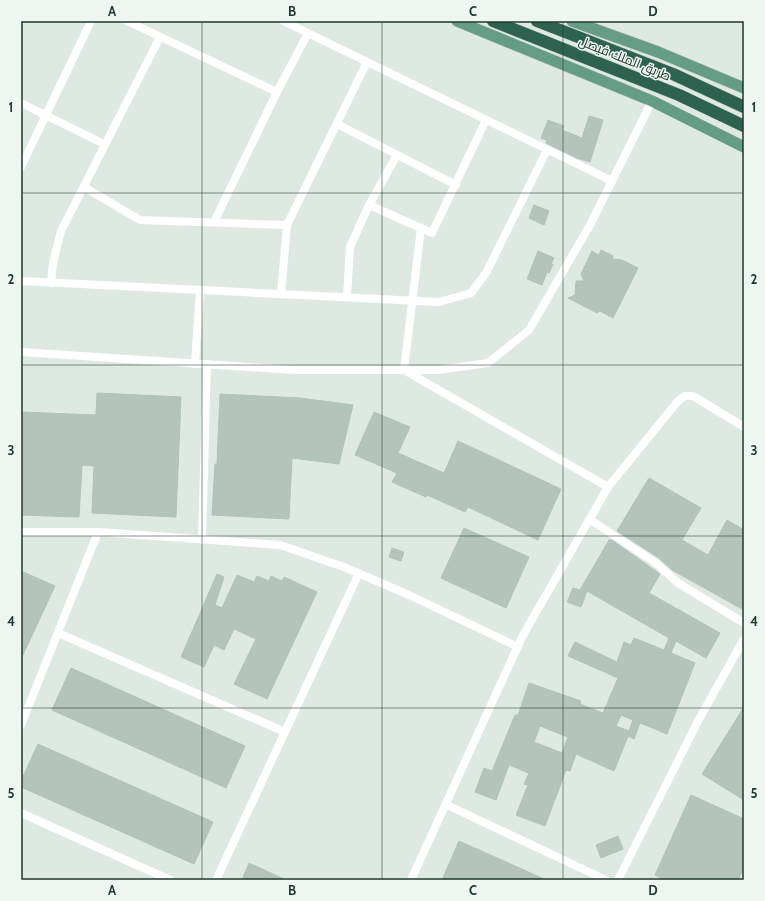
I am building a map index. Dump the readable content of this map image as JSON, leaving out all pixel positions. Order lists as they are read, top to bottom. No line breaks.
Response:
{"streets":{"highway":["طريق الملك فيصل"]},"grid":{"columns":["A","B","C","D"],"rows":["1","2","3","4","5"]}}
